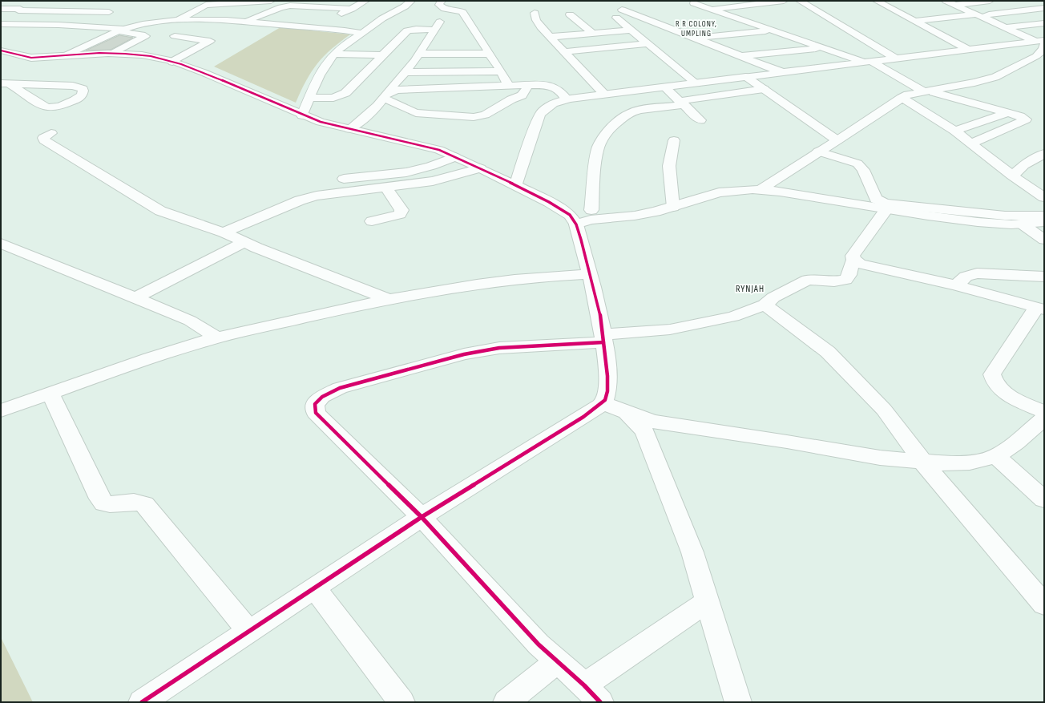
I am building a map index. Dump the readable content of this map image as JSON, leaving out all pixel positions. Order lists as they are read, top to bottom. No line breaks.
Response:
{"districts":["R R COLONY, UMPLING","RYNJAH"]}
